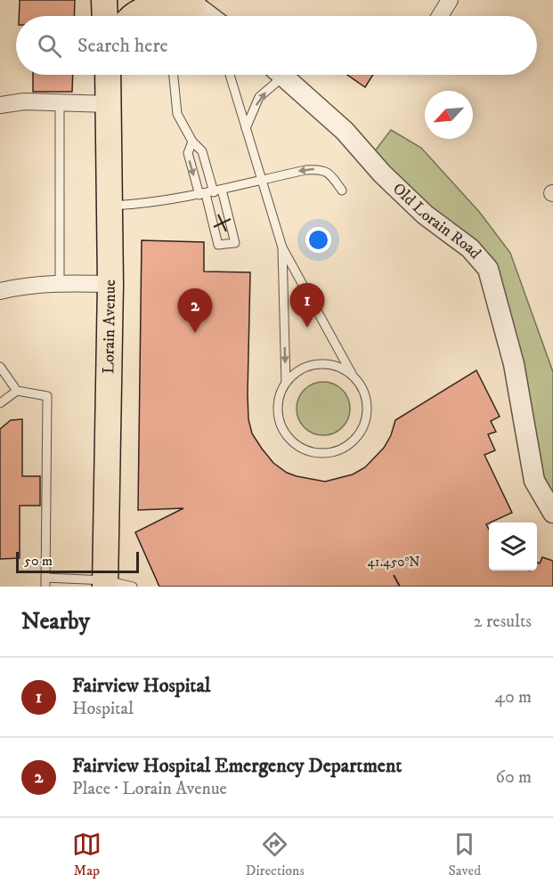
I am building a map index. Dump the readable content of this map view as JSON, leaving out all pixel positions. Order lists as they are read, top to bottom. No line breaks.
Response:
{"streets":{"main road":["Lorain Avenue"],"street":["Old Lorain Road"]},"scale_bar":"50 m","north":"bottom left","page":{"search":"Search here","pins":["1","2"],"scale":"50 m","heading":["Nearby","2 results"],"list":[{"mark":"1","name":"Fairview Hospital","note":"Hospital","value":"40 m"},{"mark":"2","name":"Fairview Hospital Emergency Department","note":"Place · Lorain Avenue","value":"60 m"}],"nav":["Map","Directions","Saved"]},"coordinates":["41.450°N"]}
